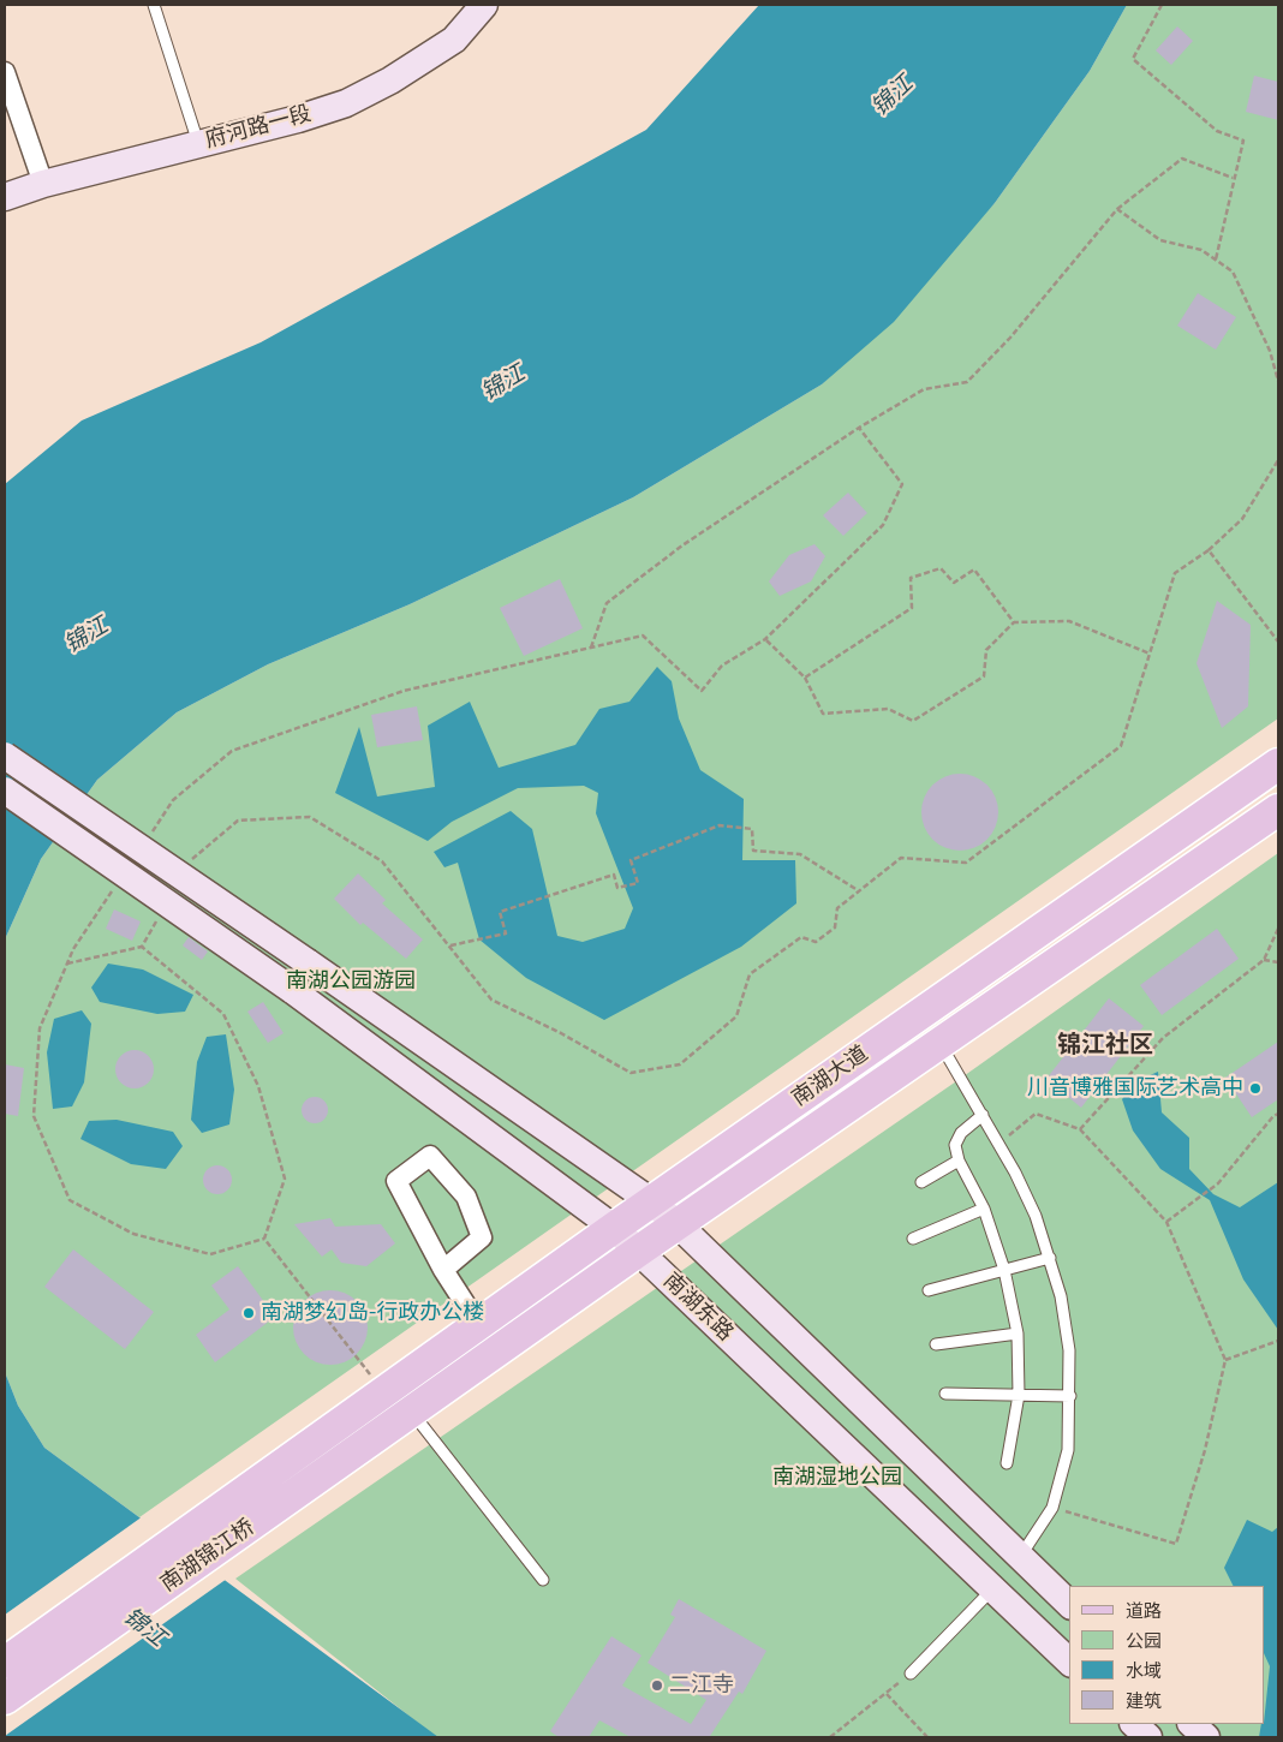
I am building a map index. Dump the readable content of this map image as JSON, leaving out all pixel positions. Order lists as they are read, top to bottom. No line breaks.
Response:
{"streets":{"main road":["府河路一段","南湖大道","南湖东路","南湖锦江桥"]},"crossings":[["南湖大道","南湖东路"],["南湖大道","南湖锦江桥"]],"districts":["锦江社区"],"water":["锦江"],"parks":["南湖公园游园","南湖湿地公园"],"places":["川音博雅国际艺术高中","南湖梦幻岛-行政办公楼","二江寺"],"legend":["道路","公园","水域","建筑"]}
